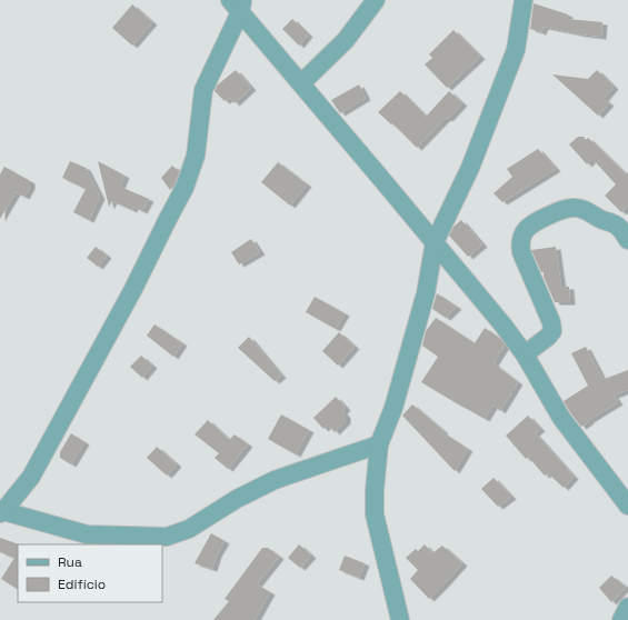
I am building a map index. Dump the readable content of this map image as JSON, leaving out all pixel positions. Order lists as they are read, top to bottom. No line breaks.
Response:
{"legend":["Rua","Edifício"]}
